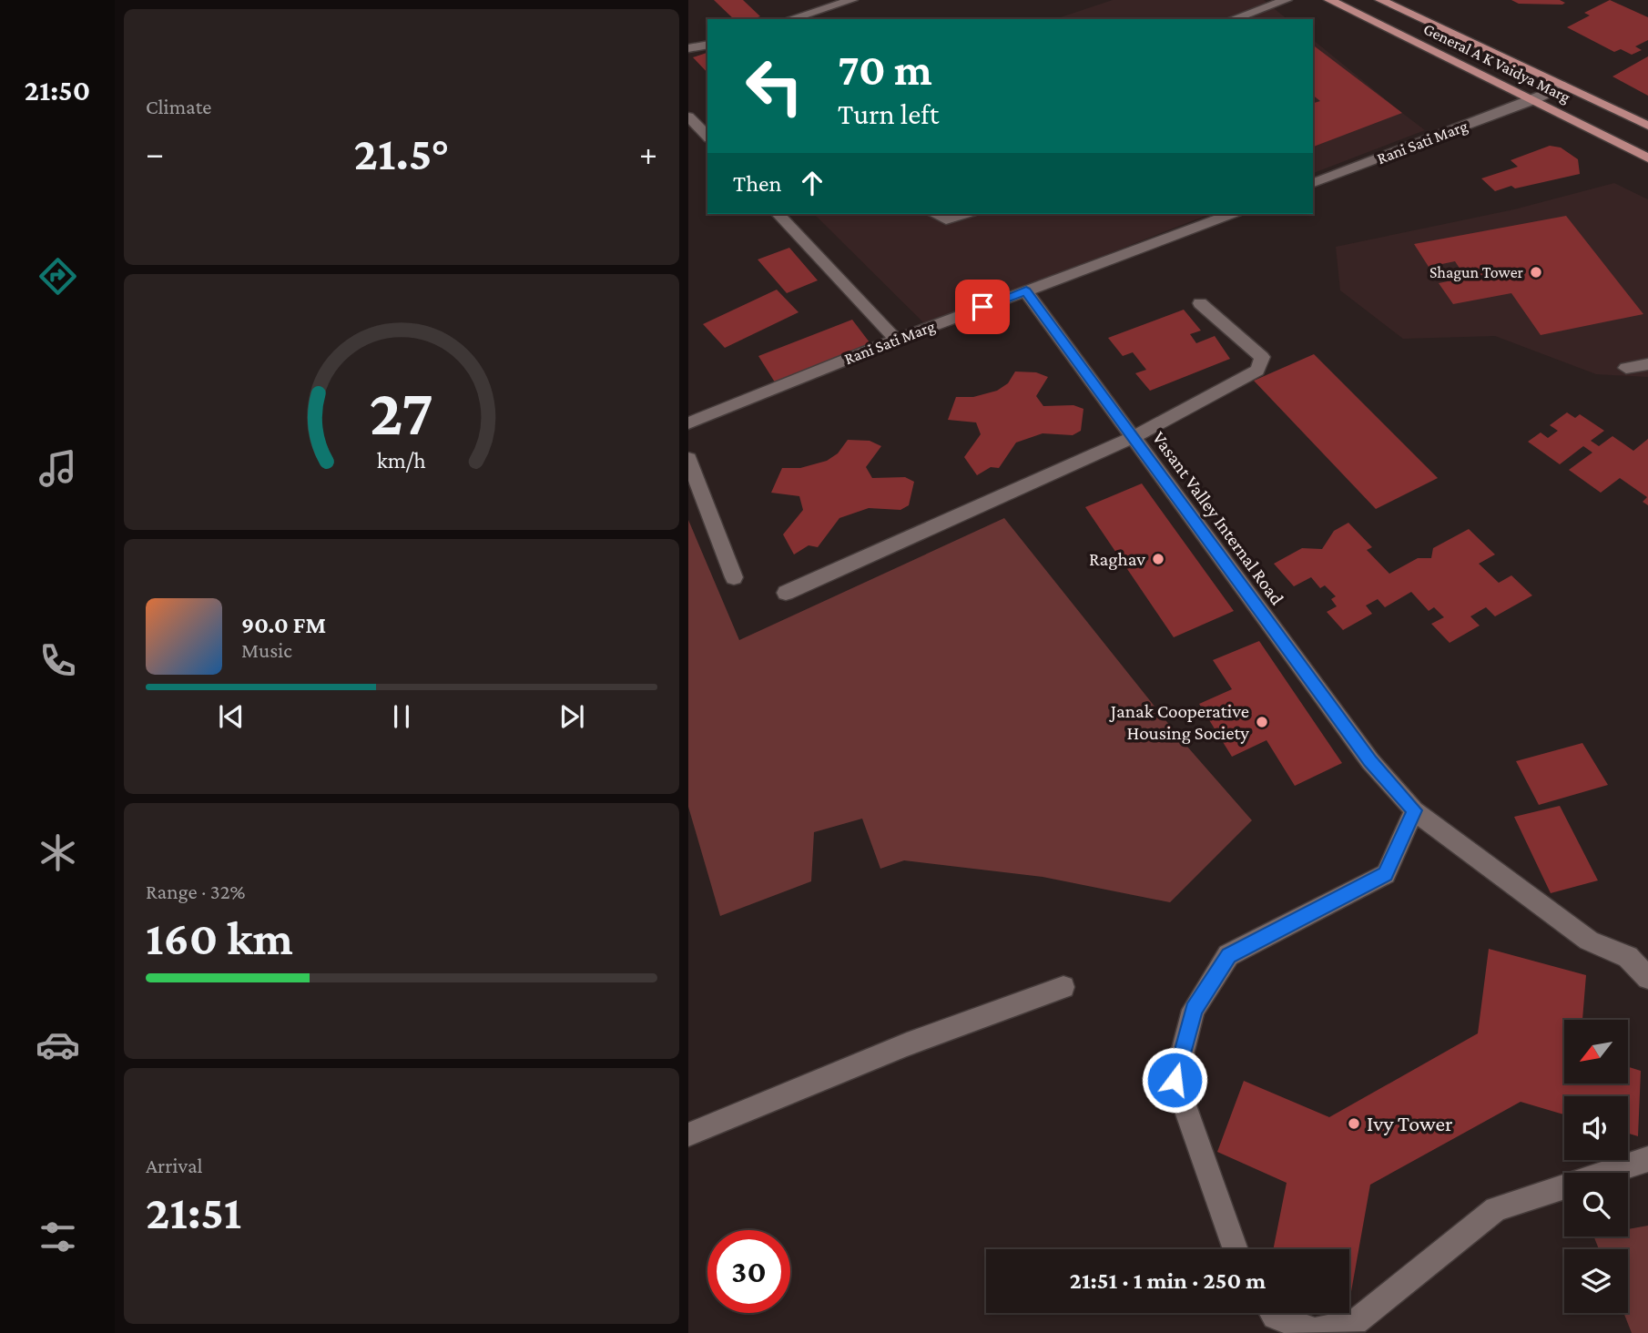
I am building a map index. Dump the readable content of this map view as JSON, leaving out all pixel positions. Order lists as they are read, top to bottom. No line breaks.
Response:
{"streets":{"main road":["General A K Vaidya Marg"],"street":["Rani Sati Marg","Vasant Valley Internal Road"]},"crossings":[["General A K Vaidya Marg","Rani Sati Marg"],["Rani Sati Marg","Vasant Valley Internal Road"]],"places":["Shagun Tower","Raghav","Janak Cooperative Housing Society","Ivy Tower"],"north":"bottom left","page":{"tabs":"21:50","tile":["Climate",["Range · 32%","160 km"],["Arrival","21:51"]],"turn":["70 m","Turn left"],"heat":["−","21.5°","+"],"then":"Then","song":["90.0 FM","Music"],"limit":"30","trip":"21:51 · 1 min · 250 m","gauge":["27","km/h"]}}
